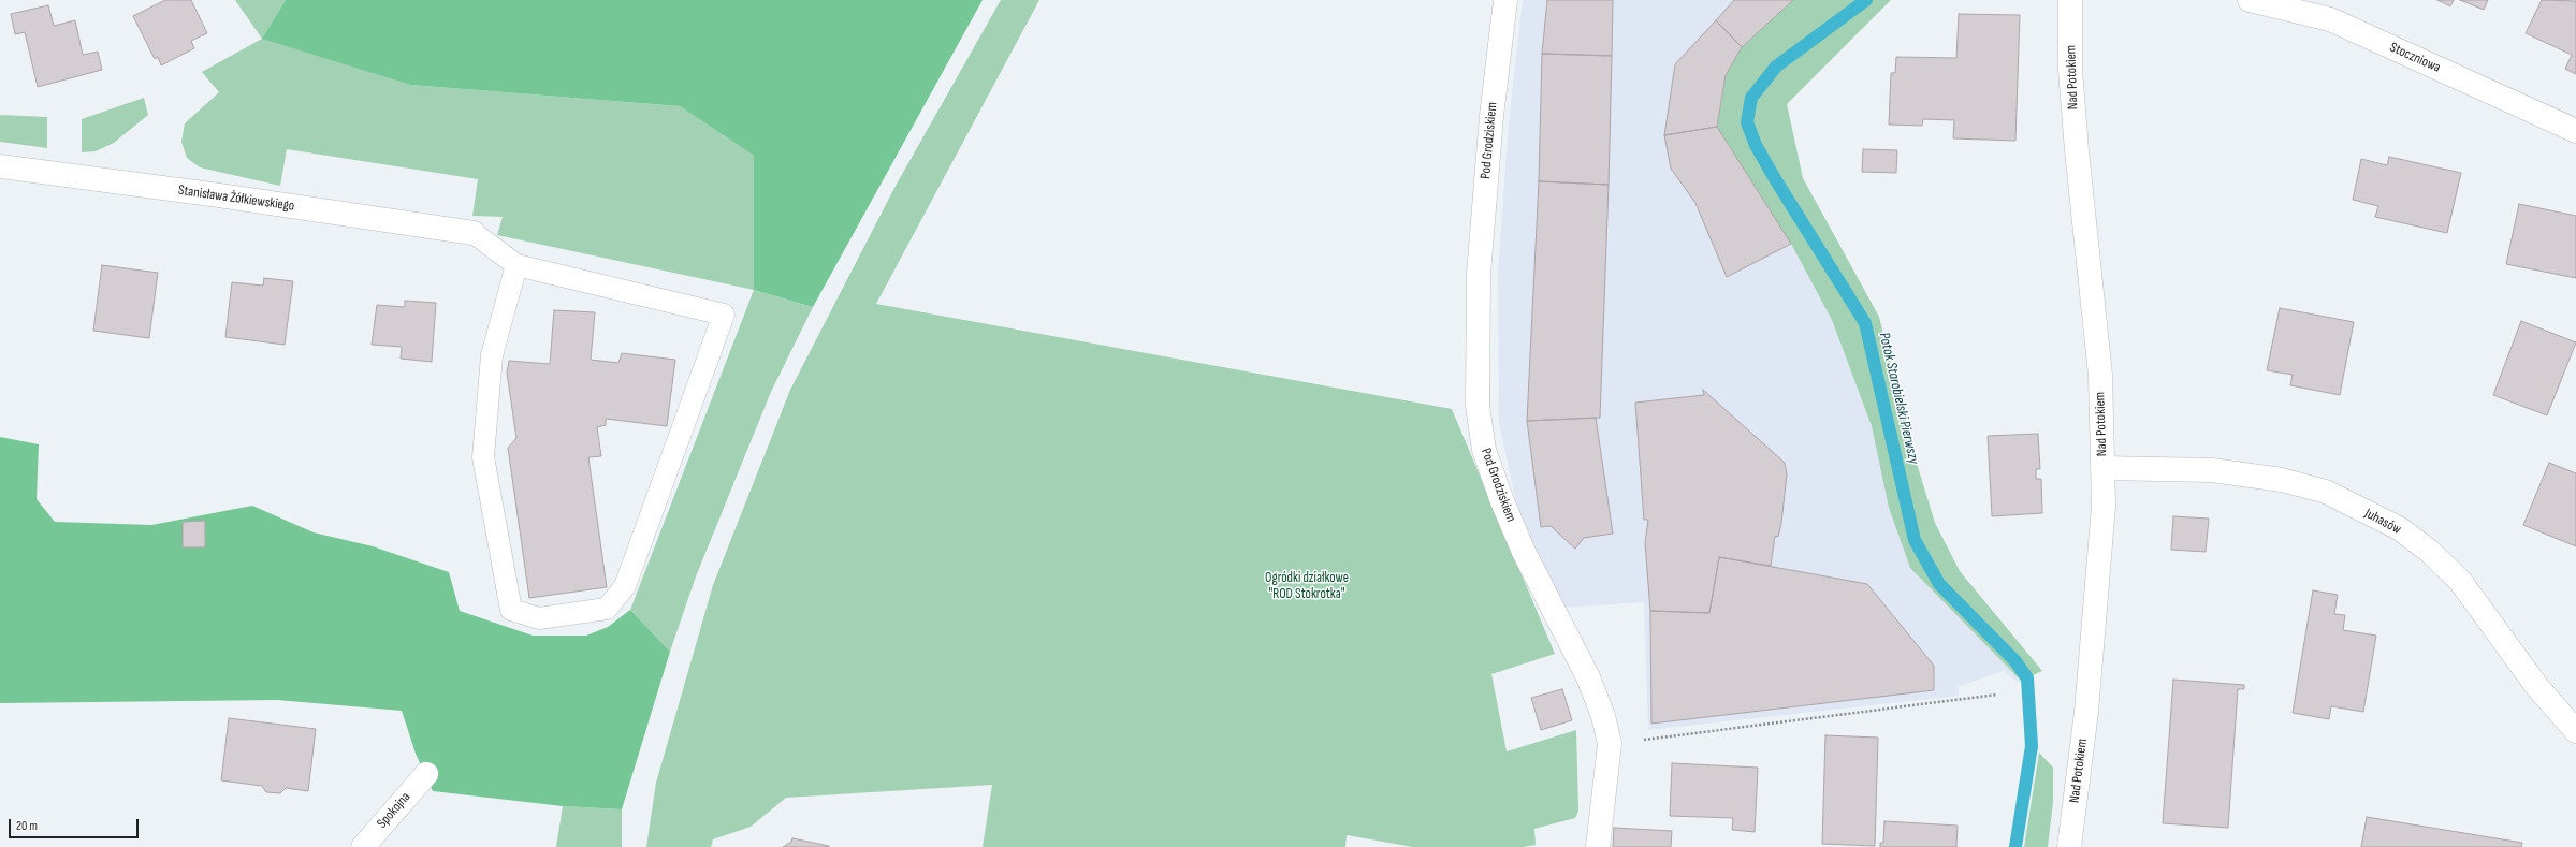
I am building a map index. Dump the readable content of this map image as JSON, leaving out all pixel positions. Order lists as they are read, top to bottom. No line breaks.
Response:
{"streets":{"street":["Stoczniowa","Nad Potokiem","Pod Grodziskiem","Stanisława Żółkiewskiego","Juhasów","Spokojna"]},"crossings":[["Nad Potokiem","Juhasów"]],"water":["Potok Starobielski Pierwszy"],"parks":["Ogródki działkowe \"ROD Stokrotka\""],"scale_bar":"20 m"}
